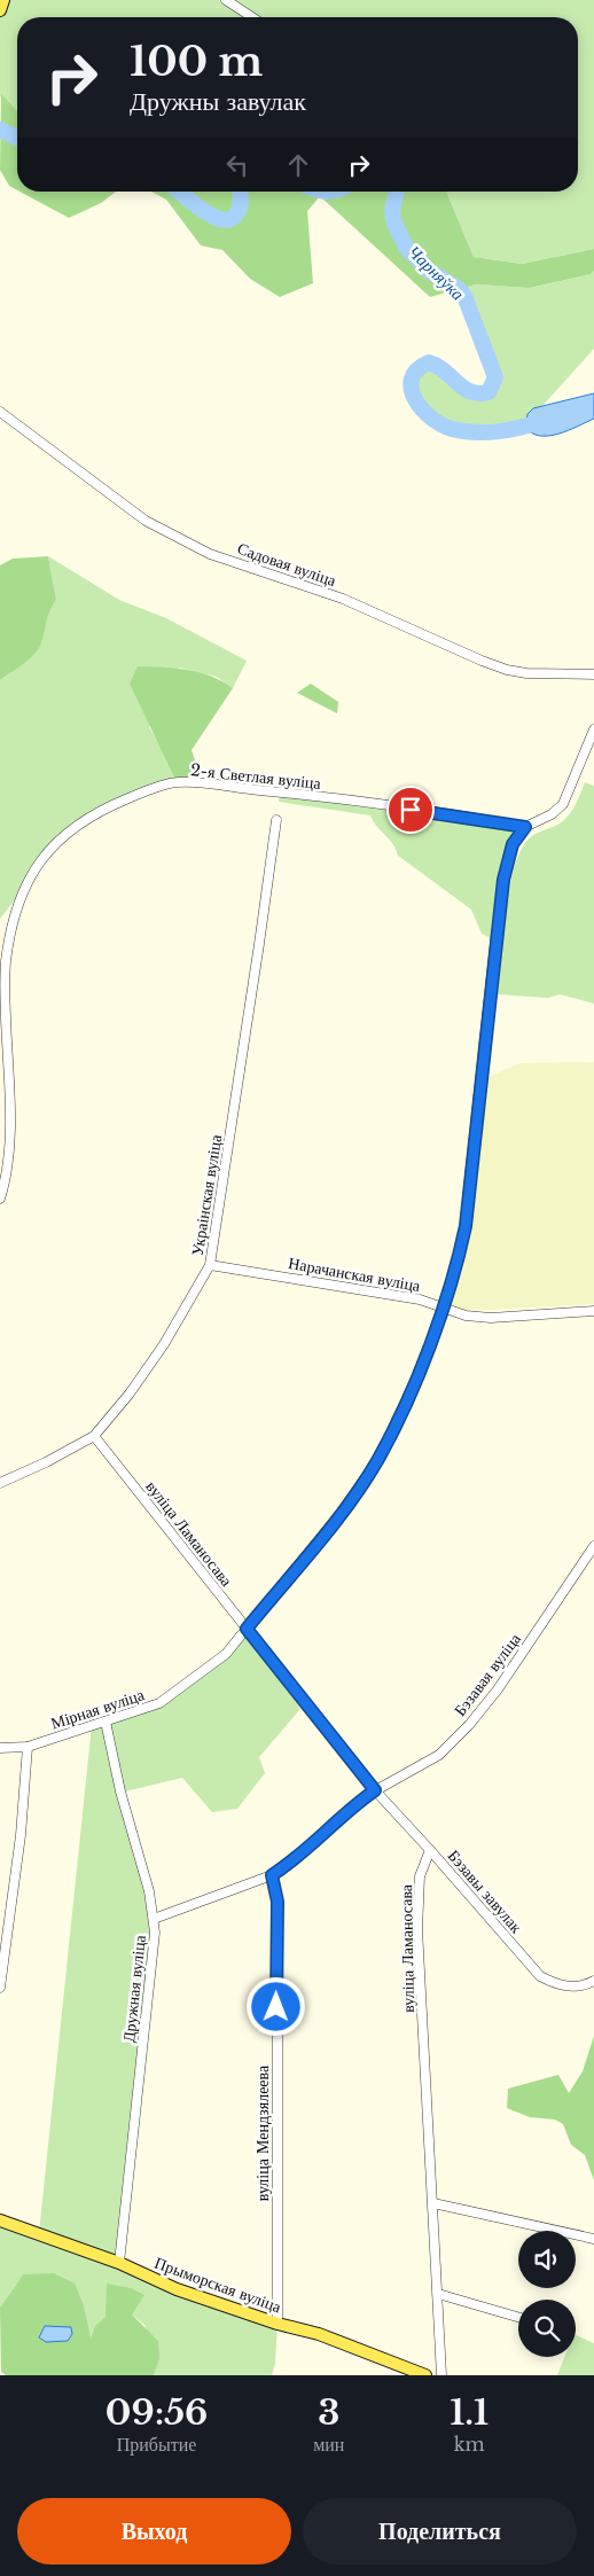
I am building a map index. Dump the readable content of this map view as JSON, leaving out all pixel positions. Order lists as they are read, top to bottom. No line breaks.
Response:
{"streets":{"main road":["Прыморская вуліца"],"street":["Садовая вуліца","2-я Светлая вуліца","Украінская вуліца","Нарачанская вуліца","вуліца Ламаносава","Бэзавая вуліца","Мірная вуліца","Бэзавы завулак","Дружная вуліца","вуліца Мендзялеева"]},"crossings":[["2-я Светлая вуліца","Мірная вуліца"],["Украінская вуліца","Нарачанская вуліца"],["Украінская вуліца","вуліца Ламаносава"],["Нарачанская вуліца","Мірная вуліца"],["вуліца Ламаносава","Бэзавая вуліца"],["вуліца Ламаносава","Мірная вуліца"],["вуліца Ламаносава","Бэзавы завулак"],["Бэзавая вуліца","Дружная вуліца"],["Бэзавая вуліца","вуліца Мендзялеева"],["Мірная вуліца","Дружная вуліца"],["Дружная вуліца","Прыморская вуліца"],["вуліца Мендзялеева","Прыморская вуліца"]],"water":["Чарняўка"],"page":{"turn":["100 m","Дружны завулак"],"eta":["09:56","Прибытие","3","мин","1.1","km"],"buttons":["Выход","Поделиться"]}}
